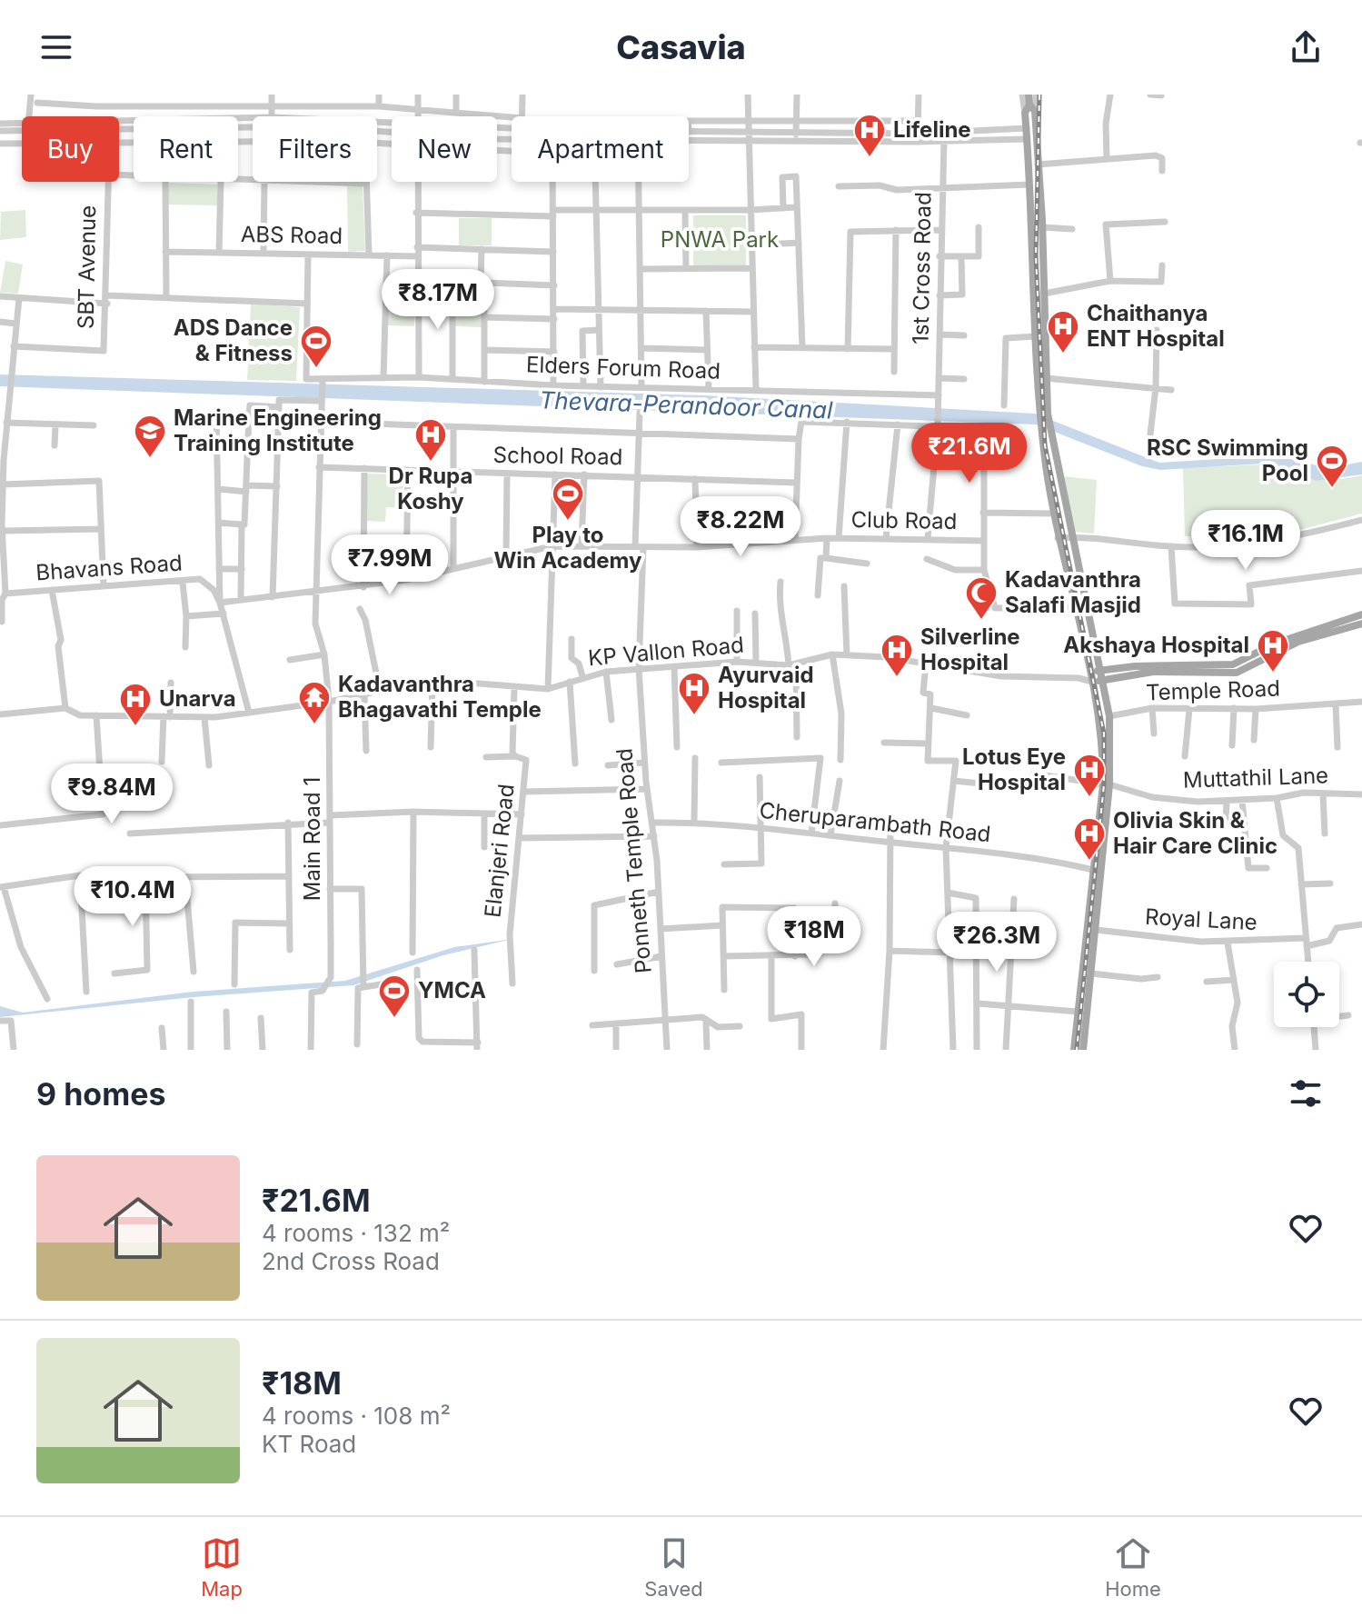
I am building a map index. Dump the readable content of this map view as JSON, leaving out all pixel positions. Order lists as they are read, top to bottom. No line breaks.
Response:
{"streets":{"street":["ABS Road","SBT Avenue","1st Cross Road","Elders Forum Road","School Road","Club Road","Bhavans Road","KP Vallon Road","Temple Road","Muttathil Lane","Cheruparambath Road","Main Road 1","Elanjeri Road","Ponneth Temple Road","Royal Lane"]},"crossings":[["1st Cross Road","Elders Forum Road"],["1st Cross Road","Club Road"],["Elders Forum Road","Main Road 1"],["School Road","Main Road 1"],["Club Road","Bhavans Road"],["Club Road","Main Road 1"],["Club Road","Ponneth Temple Road"],["Bhavans Road","KP Vallon Road"],["KP Vallon Road","Main Road 1"],["KP Vallon Road","Elanjeri Road"],["KP Vallon Road","Ponneth Temple Road"],["Cheruparambath Road","Ponneth Temple Road"]],"water":["Thevara-Perandoor Canal"],"parks":["PNWA Park"],"places":{"hospital":["Lifeline","Chaithanya ENT Hospital","Dr Rupa Koshy","Akshaya Hospital","Silverline Hospital","Ayurvaid Hospital","Unarva","Lotus Eye Hospital","Olivia Skin & Hair Care Clinic"],"sports":["ADS Dance & Fitness","RSC Swimming Pool","Play to Win Academy","YMCA"],"school or university":["Marine Engineering Training Institute"],"mosque":["Kadavanthra Salafi Masjid"],"temple":["Kadavanthra Bhagavathi Temple"]},"page":{"header":"Casavia","chip":["Buy","Rent","Filters","New","Apartment"],"price":["₹8.17M","₹21.6M","₹8.22M","₹16.1M","₹7.99M","₹9.84M","₹10.4M","₹18M","₹26.3M"],"heading":"9 homes","list":[{"name":"₹21.6M","note":"4 rooms · 132 m² · 2nd Cross Road"},{"name":"₹18M","note":"4 rooms · 108 m² · KT Road"}],"tabs":["Map","Saved","Home"]}}
